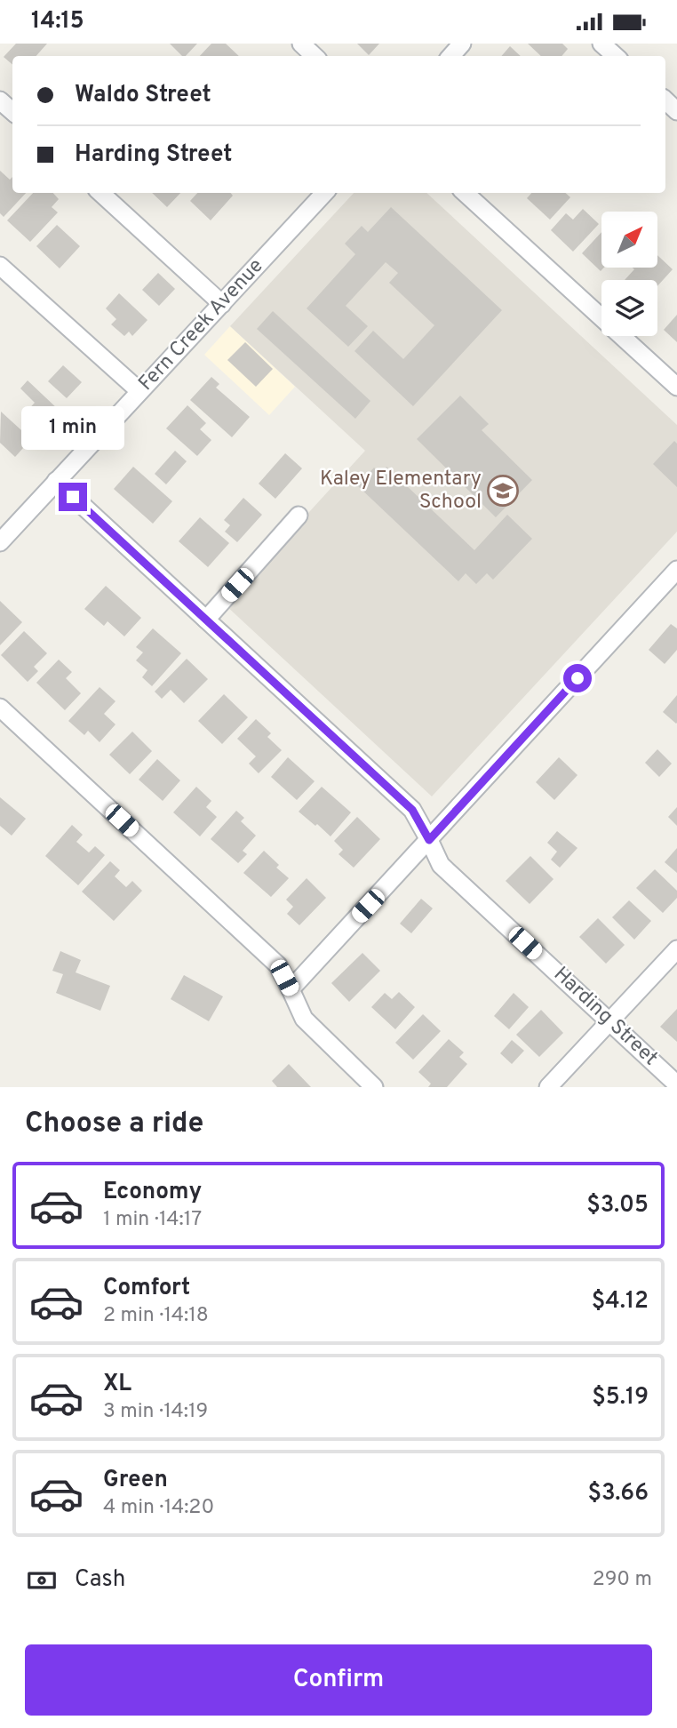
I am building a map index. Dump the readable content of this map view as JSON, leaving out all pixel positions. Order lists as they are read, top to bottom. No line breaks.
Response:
{"streets":{"street":["Fern Creek Avenue","Harding Street"]},"crossings":[["Fern Creek Avenue","Harding Street"]],"places":{"school or university":["Kaley Elementary School"]},"north":"top right","page":{"status":"14:15","banner":["Waldo Street","Harding Street"],"bubble":"1 min","heading":"Choose a ride","list":[{"name":"Economy","note":"1 min · 14:17","value":"$3.05"},{"name":"Comfort","note":"2 min · 14:18","value":"$4.12"},{"name":"XL","note":"3 min · 14:19","value":"$5.19"},{"name":"Green","note":"4 min · 14:20","value":"$3.66"}],"pay":["Cash","290 m"],"buttons":"Confirm"}}
